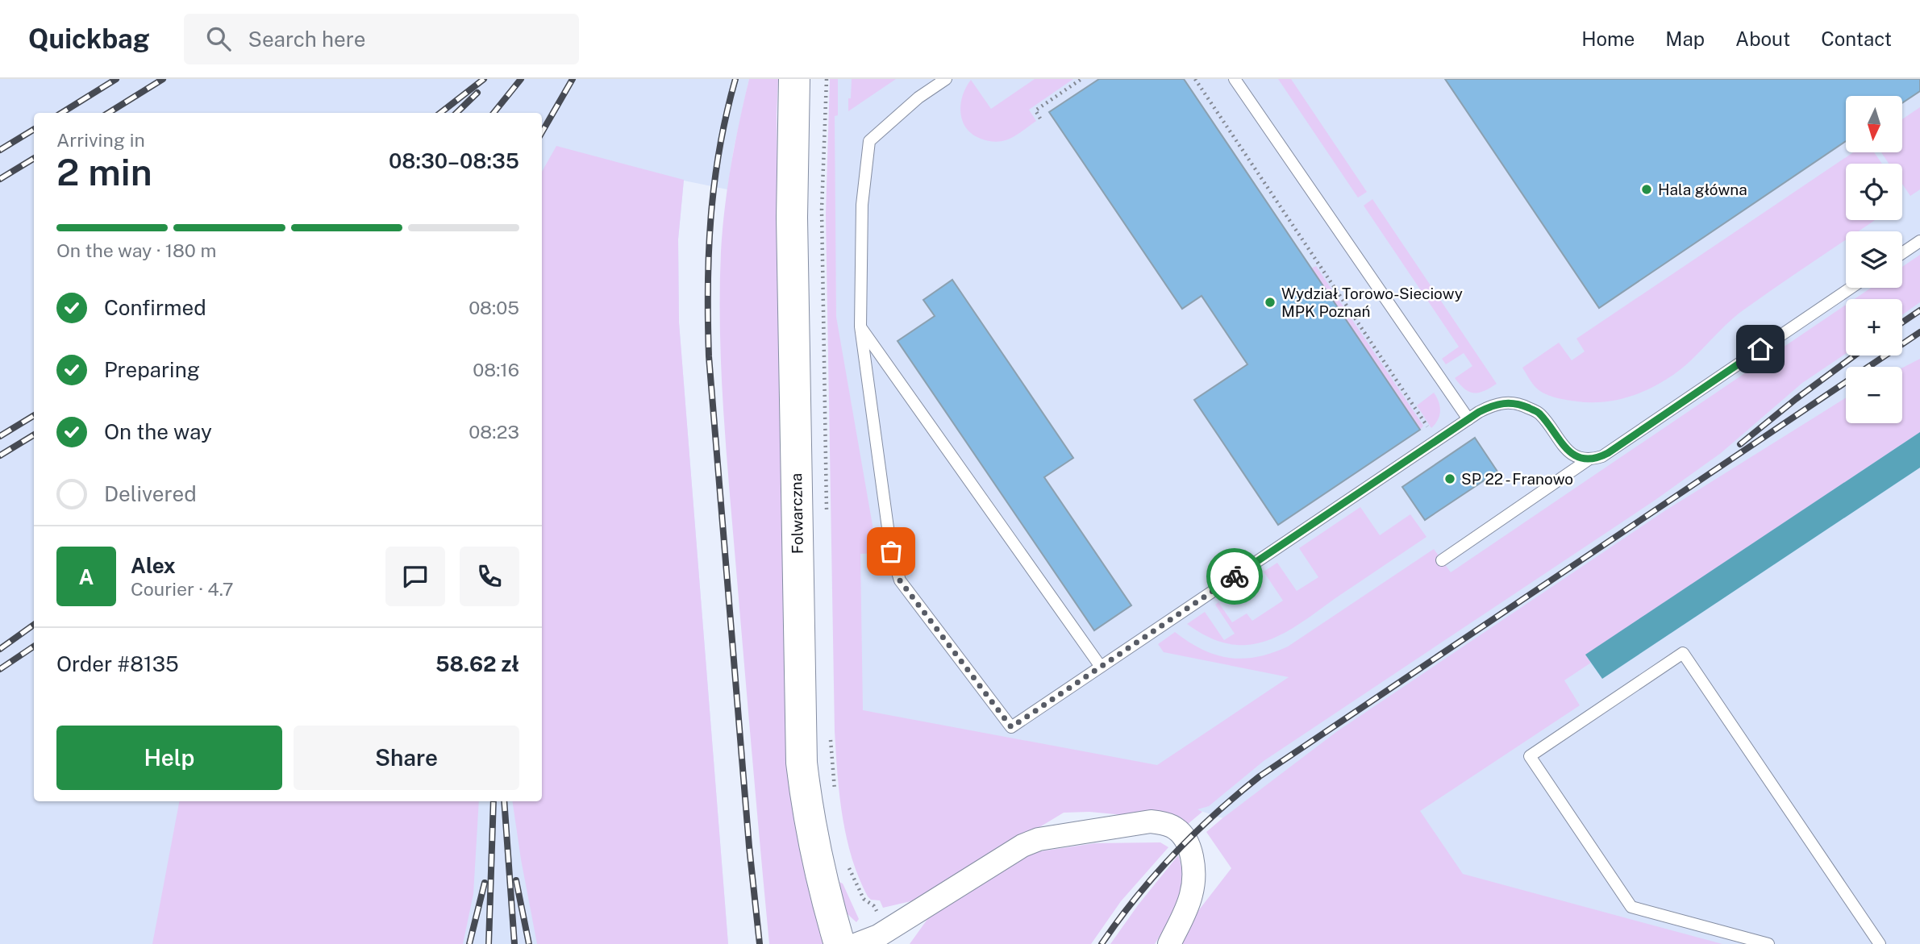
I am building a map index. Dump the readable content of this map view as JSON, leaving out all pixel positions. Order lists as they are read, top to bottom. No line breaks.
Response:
{"streets":{"street":["Folwarczna"]},"places":["Hala główna","Wydział Torowo-Sieciowy MPK Poznań","SP 22 - Franowo"],"north":"bottom","page":{"header":"Quickbag","search":"Search here","nav":["Home","Map","About","Contact"],"map_buttons":["+","−"],"heading":["2 min","Arriving in","08:30–08:35"],"panel":["Alex","Courier · 4.7","Order #8135","58.62 zł"],"bar":"On the way · 180 m","list":[["Confirmed","08:05"],["Preparing","08:16"],["On the way","08:23"],"Delivered"],"round":"A","buttons":["Help","Share"]}}
